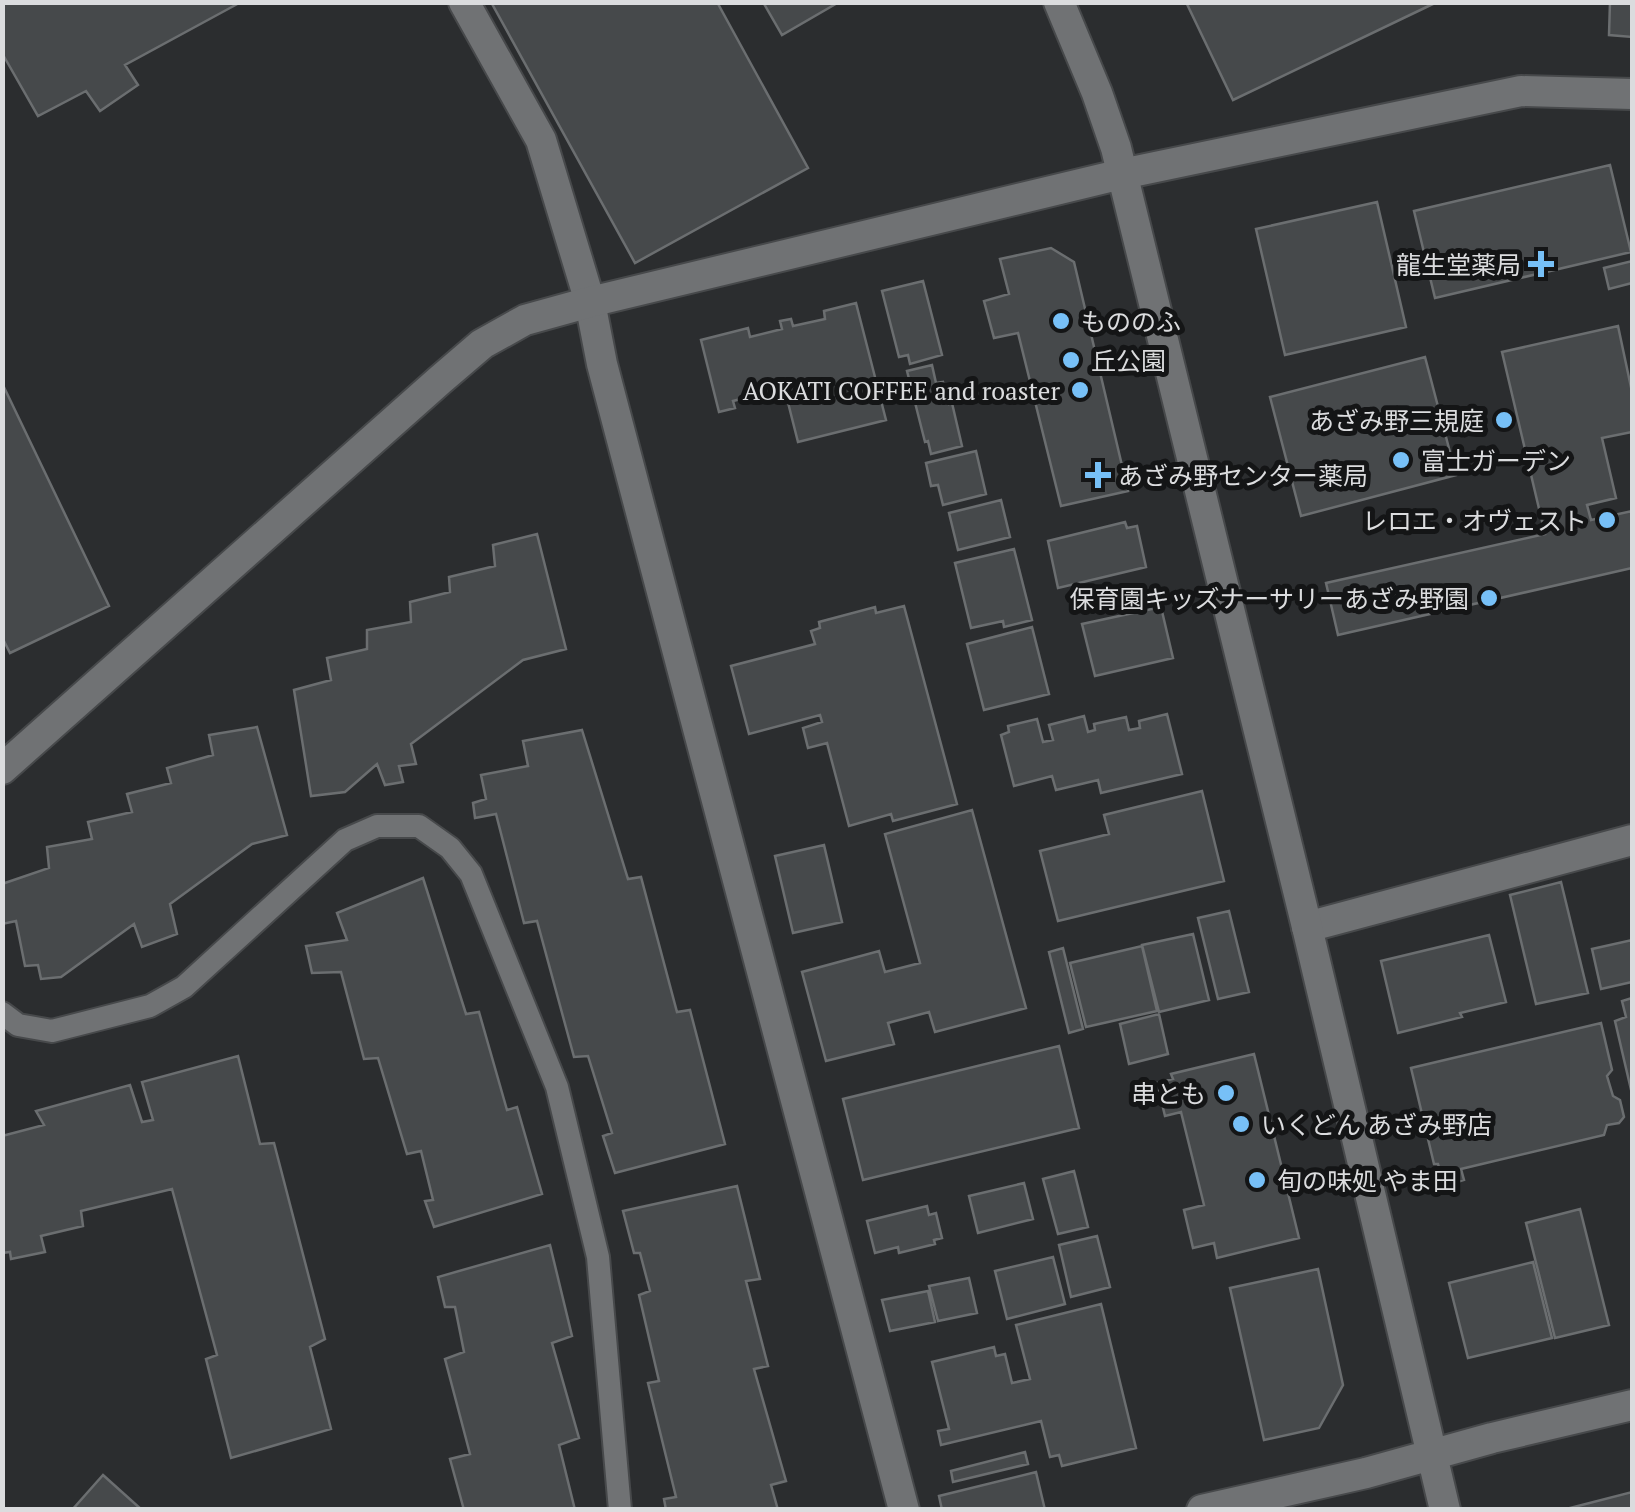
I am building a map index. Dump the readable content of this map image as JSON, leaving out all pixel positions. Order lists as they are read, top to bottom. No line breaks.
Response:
{"places":{"health":["龍生堂薬局","あざみ野センター薬局"],"other":["もののふ","丘公園","AOKATI COFFEE and roaster","あざみ野三規庭","富士ガーデン","レロエ・オヴェスト","保育園キッズナーサリーあざみ野園","串とも","いくどん あざみ野店","旬の味処 やま田"]}}
